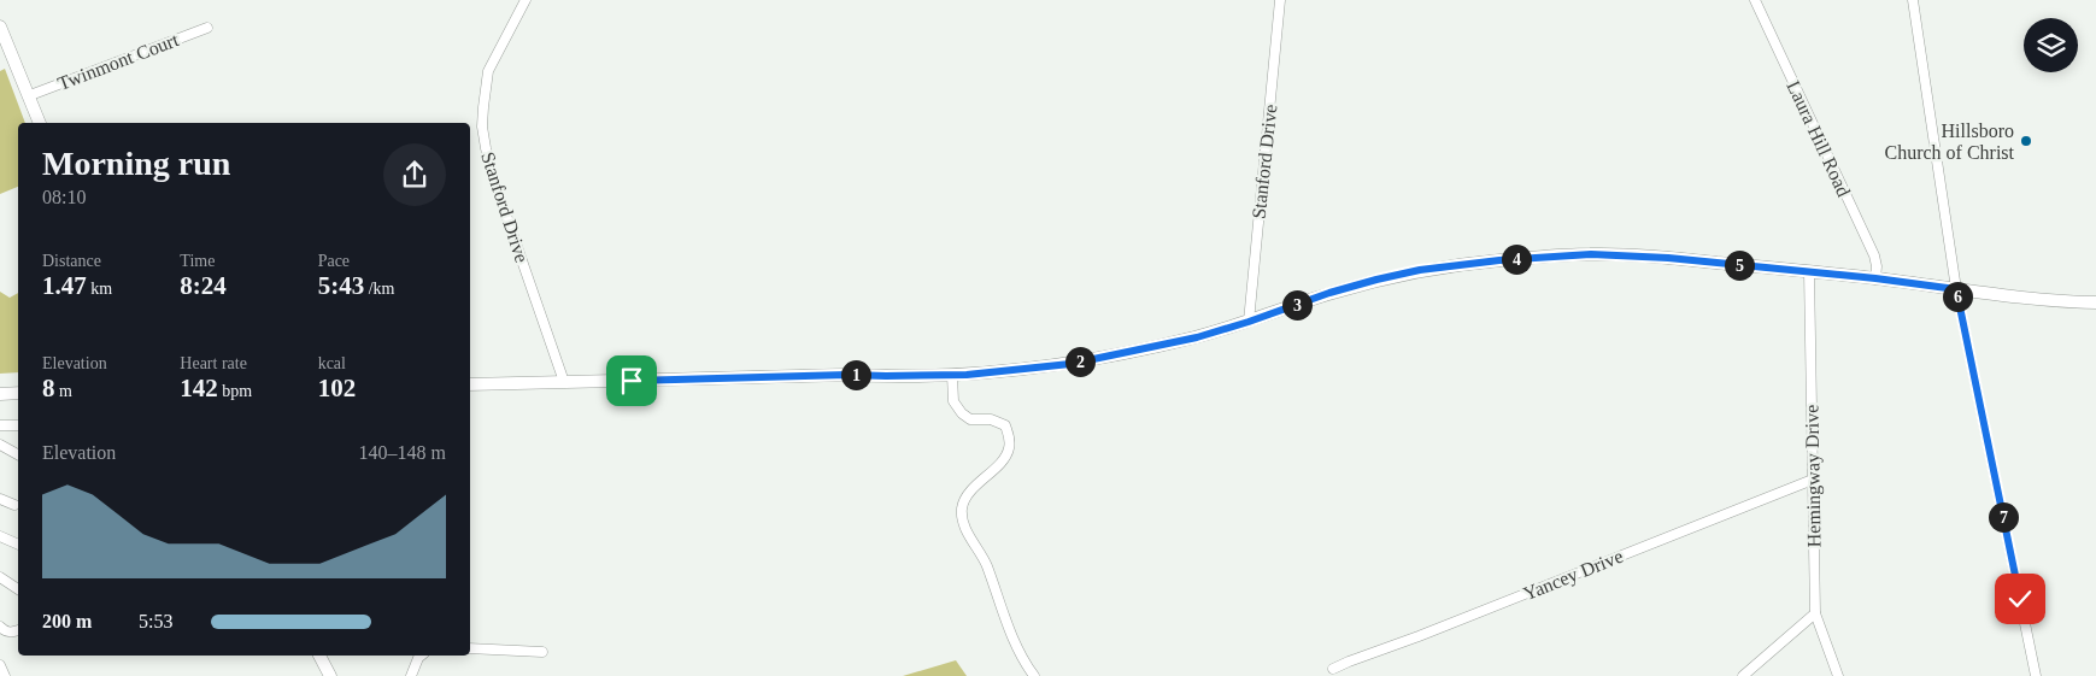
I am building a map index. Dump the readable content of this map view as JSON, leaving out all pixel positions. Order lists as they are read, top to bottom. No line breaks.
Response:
{"streets":{"street":["Twinmont Court","Laura Hill Road","Stanford Drive","Hemingway Drive","Yancey Drive"]},"crossings":[["Hemingway Drive","Yancey Drive"]],"places":["Hillsboro Church of Christ"],"page":{"heading":["Morning run","08:10"],"stats":[["Distance","1.47 km"],["Time","8:24"],["Pace","5:43 /km"],["Elevation","8 m"],["Heart rate","142 bpm"],["kcal","102"]],"pins":["4","5","6","3","2","1","7"],"chart":["Elevation","140–148 m"],"list":[{"name":"200 m","note":"5:53"}]}}
